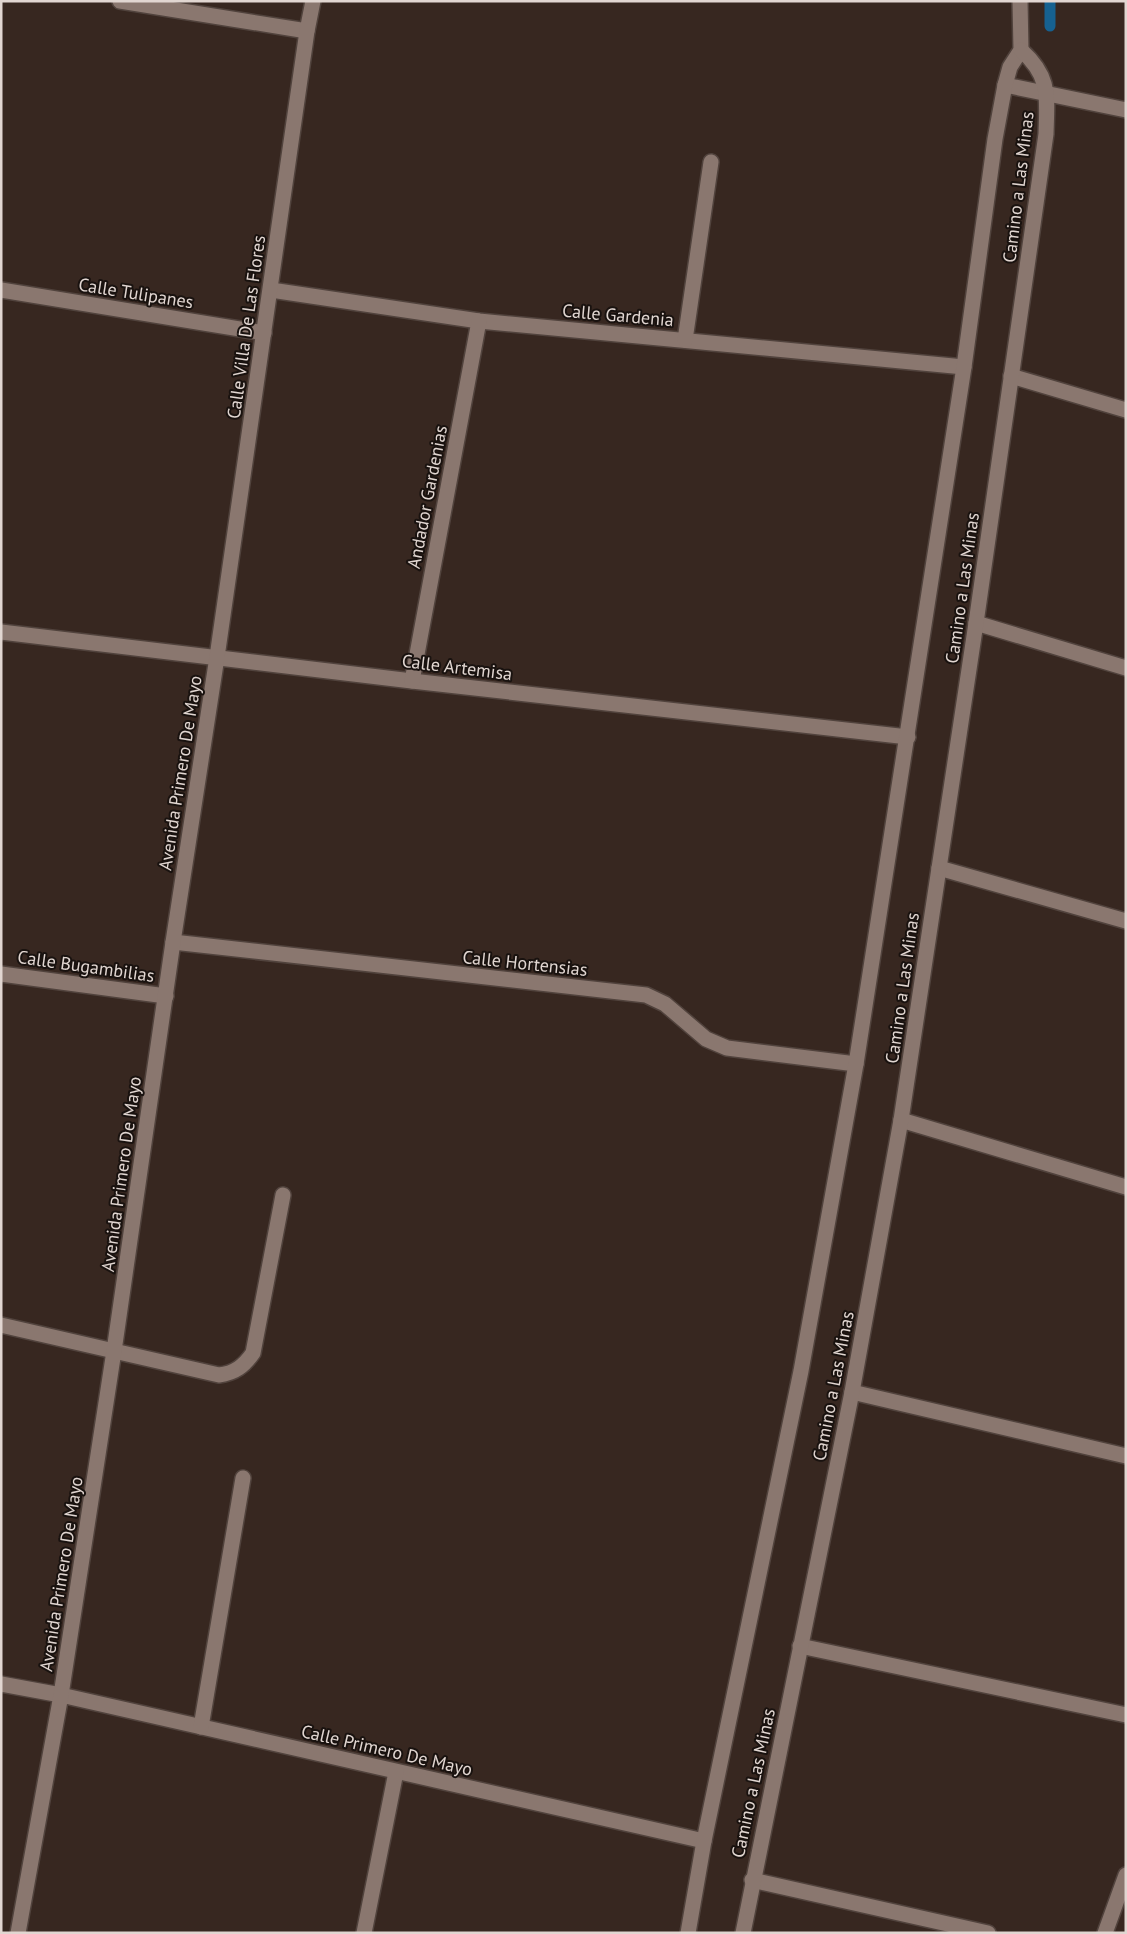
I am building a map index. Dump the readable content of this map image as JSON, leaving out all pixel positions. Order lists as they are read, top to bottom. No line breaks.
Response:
{"streets":{"street":["Camino a Las Minas","Calle Tulipanes","Calle Gardenia","Calle Villa De Las Flores","Andador Gardenias","Calle Artemisa","Avenida Primero De Mayo","Calle Hortensias","Calle Bugambilias","Calle Primero De Mayo"]},"crossings":[["Camino a Las Minas","Calle Gardenia"],["Camino a Las Minas","Calle Artemisa"],["Camino a Las Minas","Calle Hortensias"],["Camino a Las Minas","Calle Primero De Mayo"],["Calle Tulipanes","Calle Villa De Las Flores"],["Calle Gardenia","Calle Villa De Las Flores"],["Calle Gardenia","Andador Gardenias"],["Calle Villa De Las Flores","Calle Artemisa"],["Calle Villa De Las Flores","Avenida Primero De Mayo"],["Andador Gardenias","Calle Artemisa"],["Calle Artemisa","Avenida Primero De Mayo"],["Avenida Primero De Mayo","Calle Hortensias"],["Avenida Primero De Mayo","Calle Bugambilias"],["Avenida Primero De Mayo","Calle Primero De Mayo"]]}
